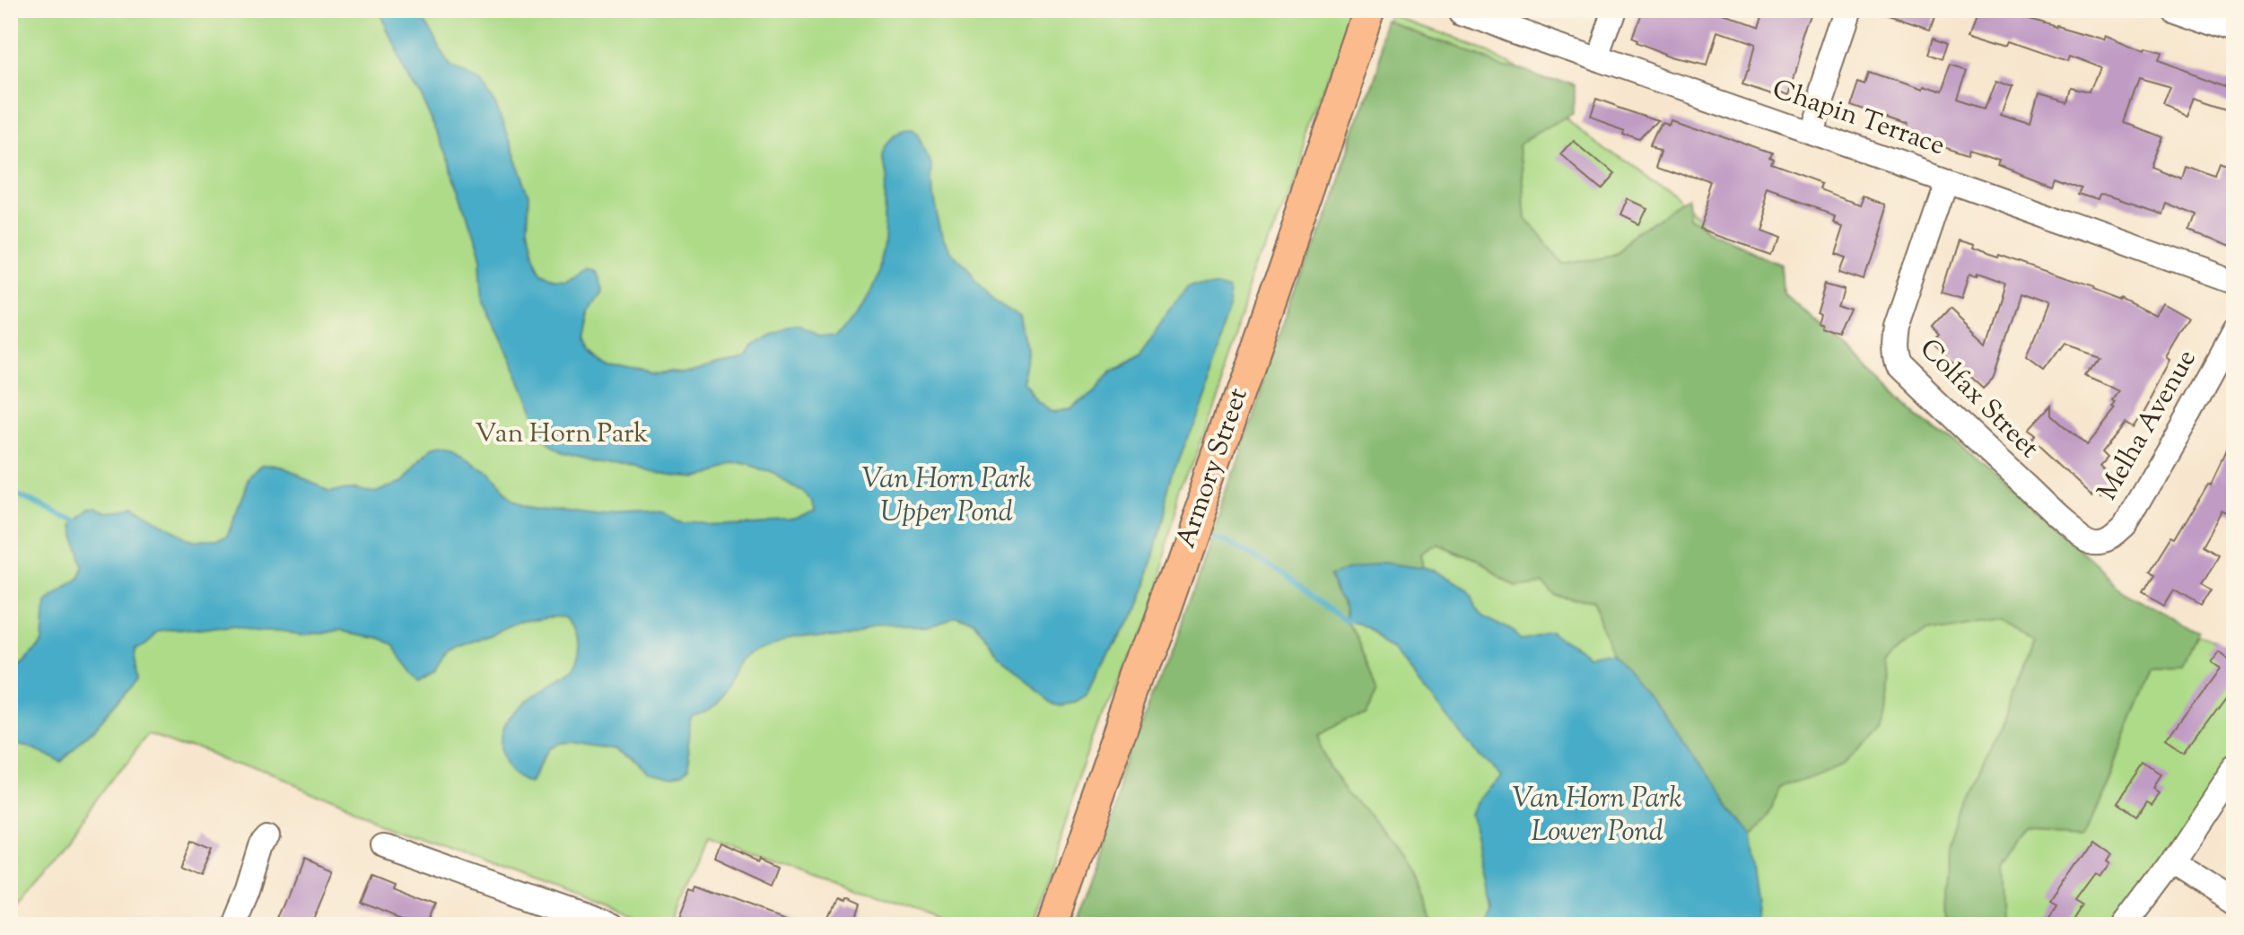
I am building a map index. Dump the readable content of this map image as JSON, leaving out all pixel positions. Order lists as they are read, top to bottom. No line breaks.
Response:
{"streets":{"main road":["Armory Street"],"street":["Chapin Terrace","Colfax Street","Melha Avenue"]},"crossings":[["Chapin Terrace","Colfax Street"],["Colfax Street","Melha Avenue"]],"water":["Van Horn Park Upper Pond","Van Horn Park Lower Pond"],"parks":["Van Horn Park"]}
